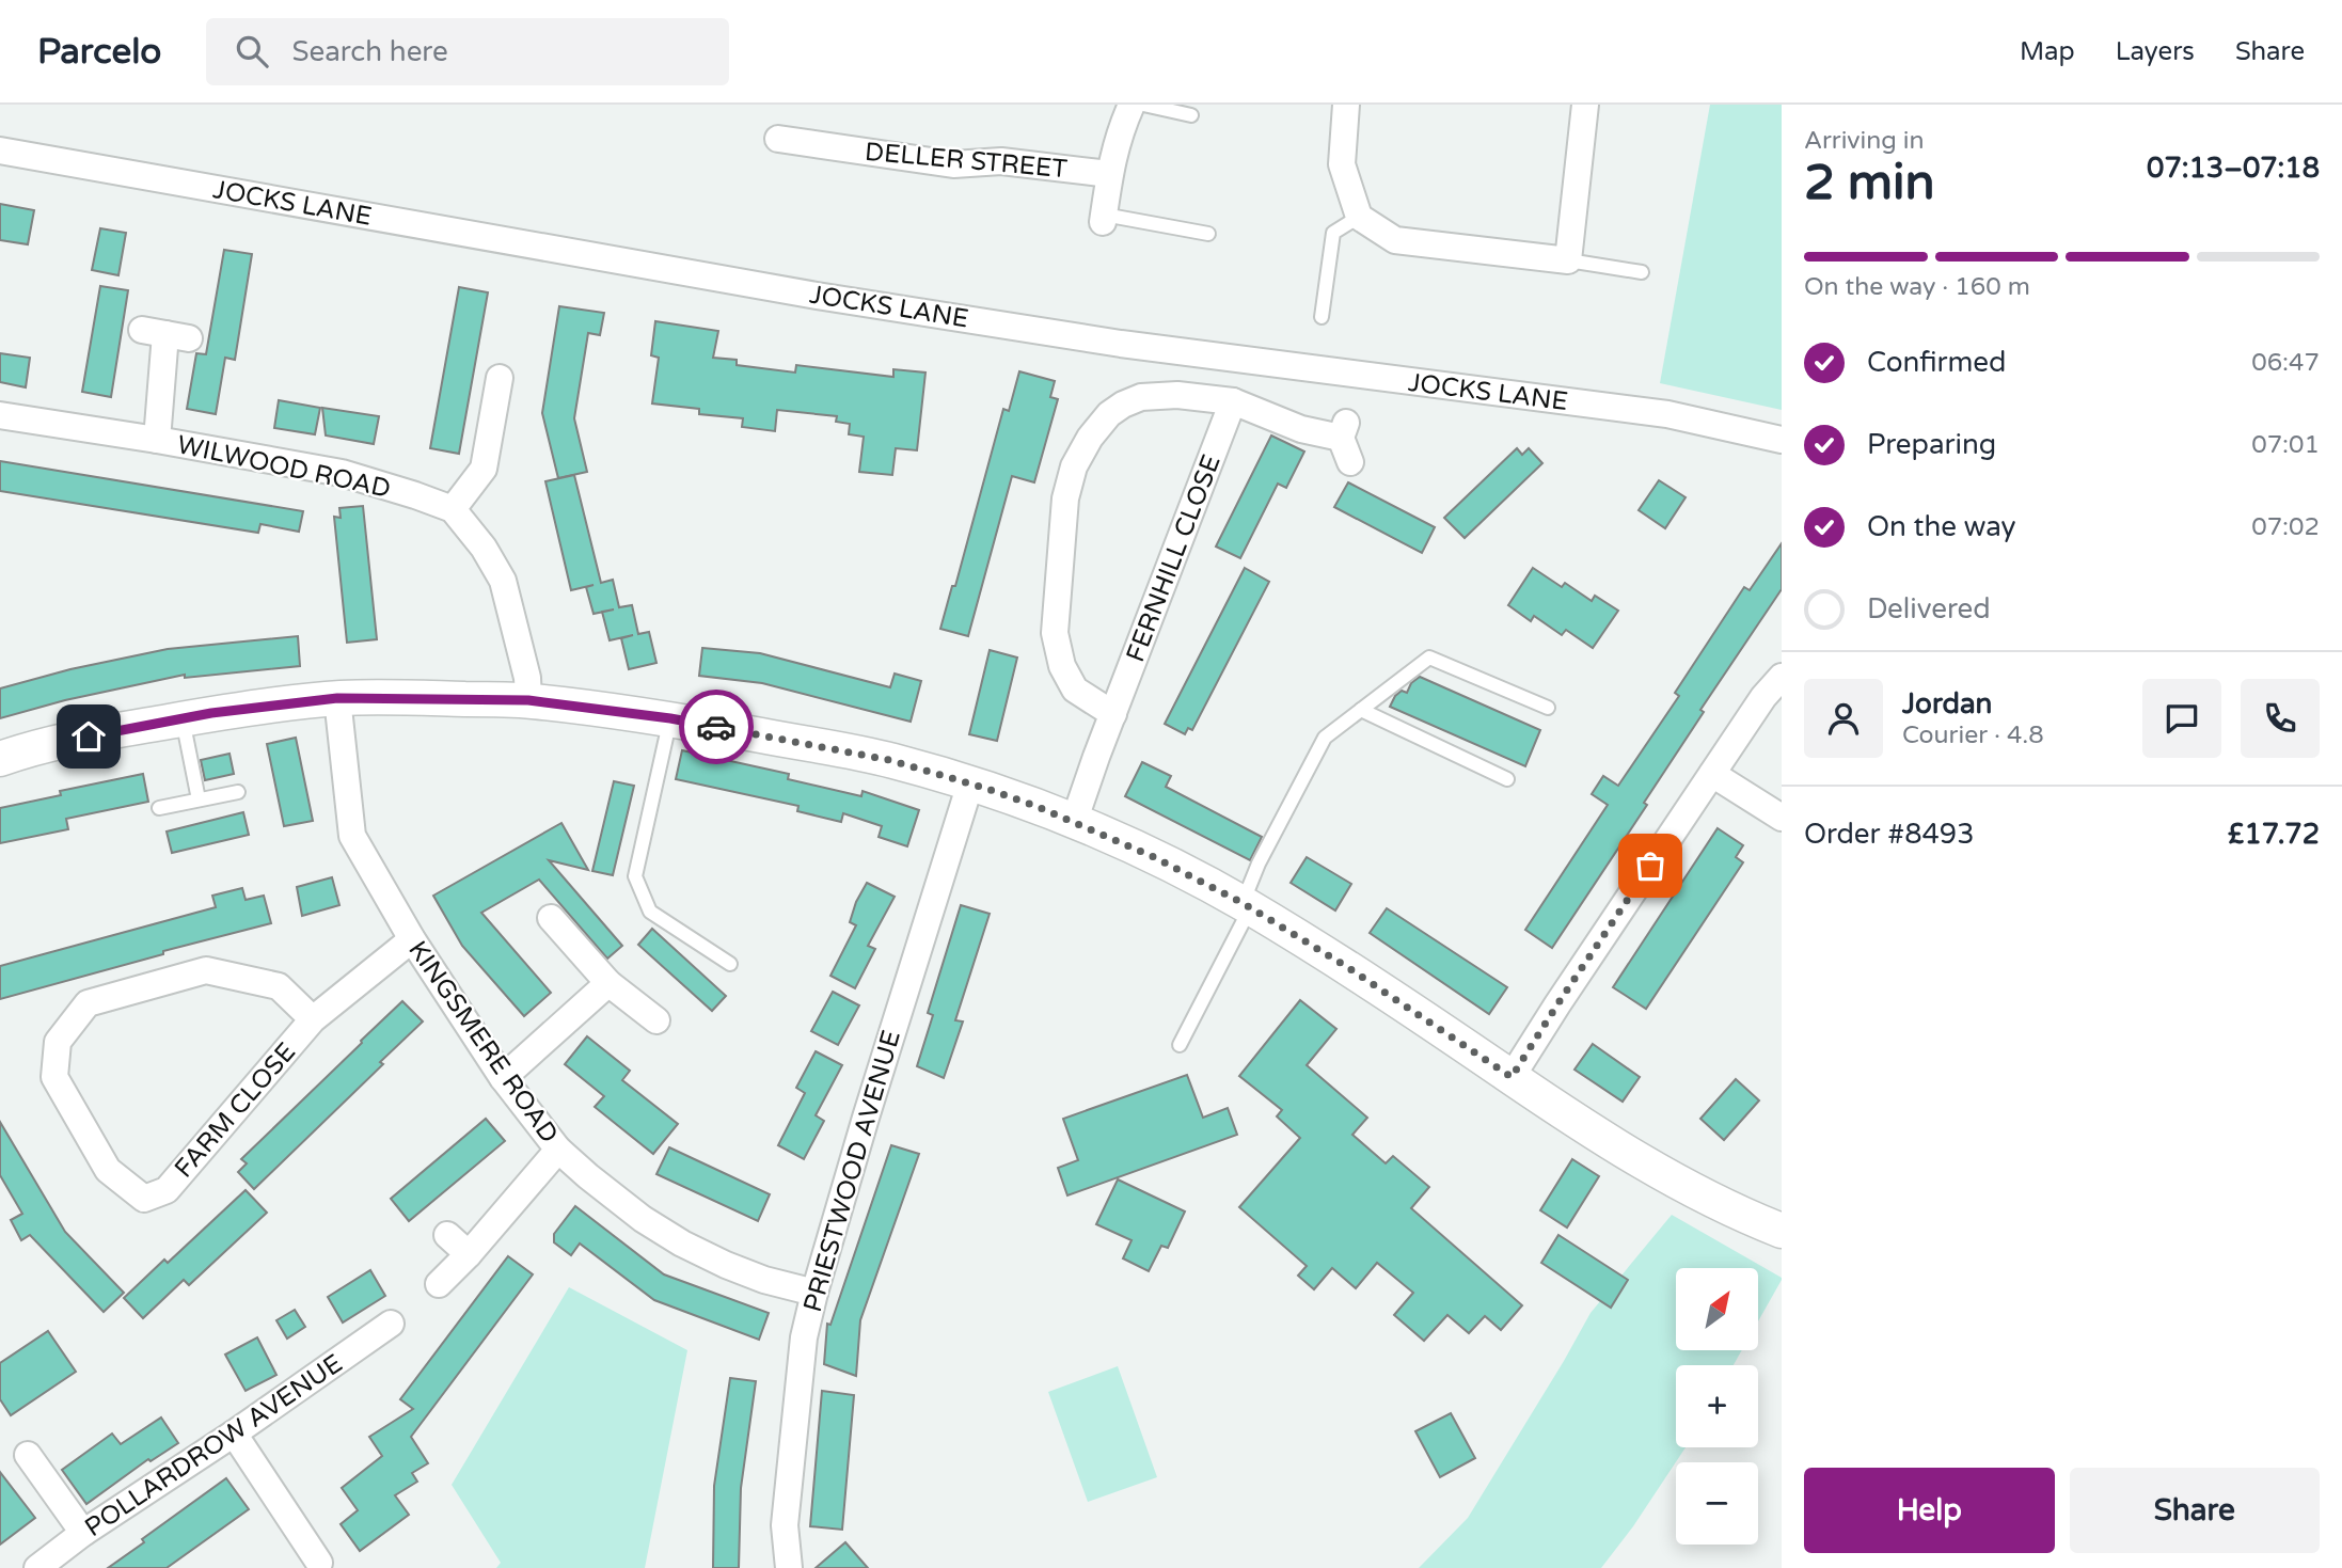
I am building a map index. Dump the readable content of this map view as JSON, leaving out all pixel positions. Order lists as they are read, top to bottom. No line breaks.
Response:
{"streets":{"street":["DELLER STREET","JOCKS LANE","WILWOOD ROAD","FERNHILL CLOSE","KINGSMERE ROAD","FARM CLOSE","PRIESTWOOD AVENUE","POLLARDROW AVENUE"]},"crossings":[["KINGSMERE ROAD","FARM CLOSE"],["KINGSMERE ROAD","PRIESTWOOD AVENUE"]],"north":"top right","page":{"header":"Parcelo","search":"Search here","nav":["Map","Layers","Share"],"heading":["2 min","Arriving in","07:13–07:18"],"panel":["Jordan","Courier · 4.8","Order #8493","£17.72"],"bar":"On the way · 160 m","list":[["Confirmed","06:47"],["Preparing","07:01"],["On the way","07:02"],"Delivered"],"map_buttons":["+","−"],"buttons":["Help","Share"]}}
